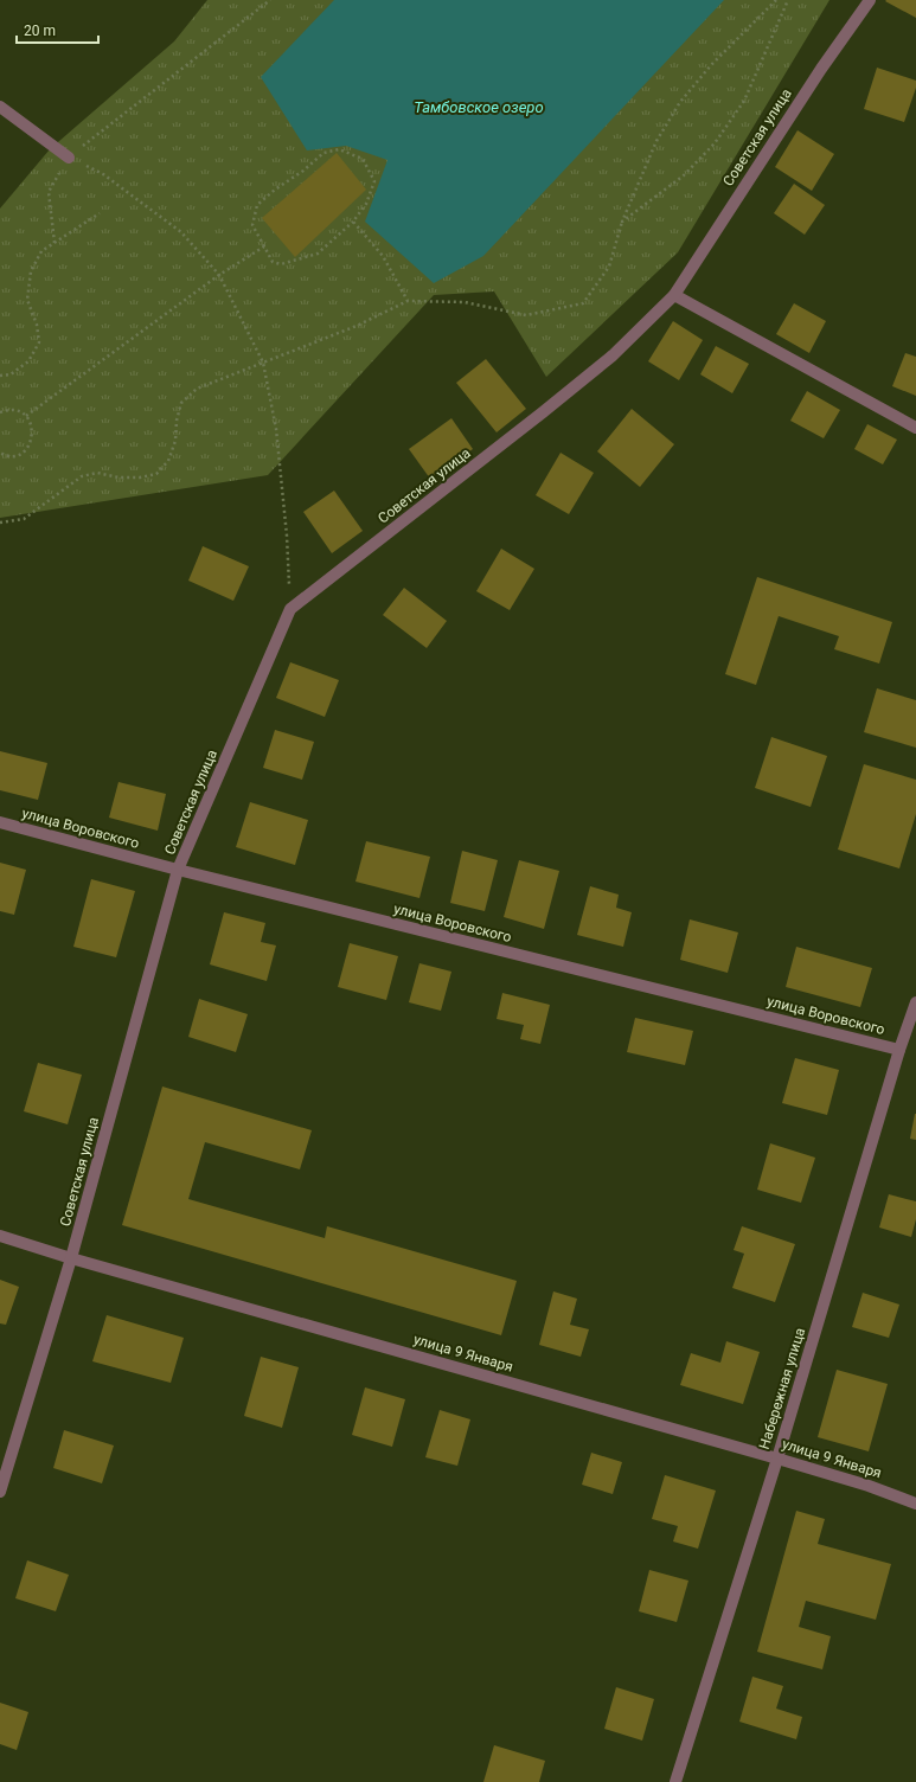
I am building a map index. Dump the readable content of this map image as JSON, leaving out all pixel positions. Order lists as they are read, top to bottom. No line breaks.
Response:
{"streets":{"street":["Советская улица","улица Воровского","улица 9 Января","Набережная улица"]},"crossings":[["Советская улица","улица Воровского"],["Советская улица","улица 9 Января"],["улица Воровского","Набережная улица"],["улица 9 Января","Набережная улица"]],"water":["Тамбовское озеро"],"scale_bar":"20 m"}
